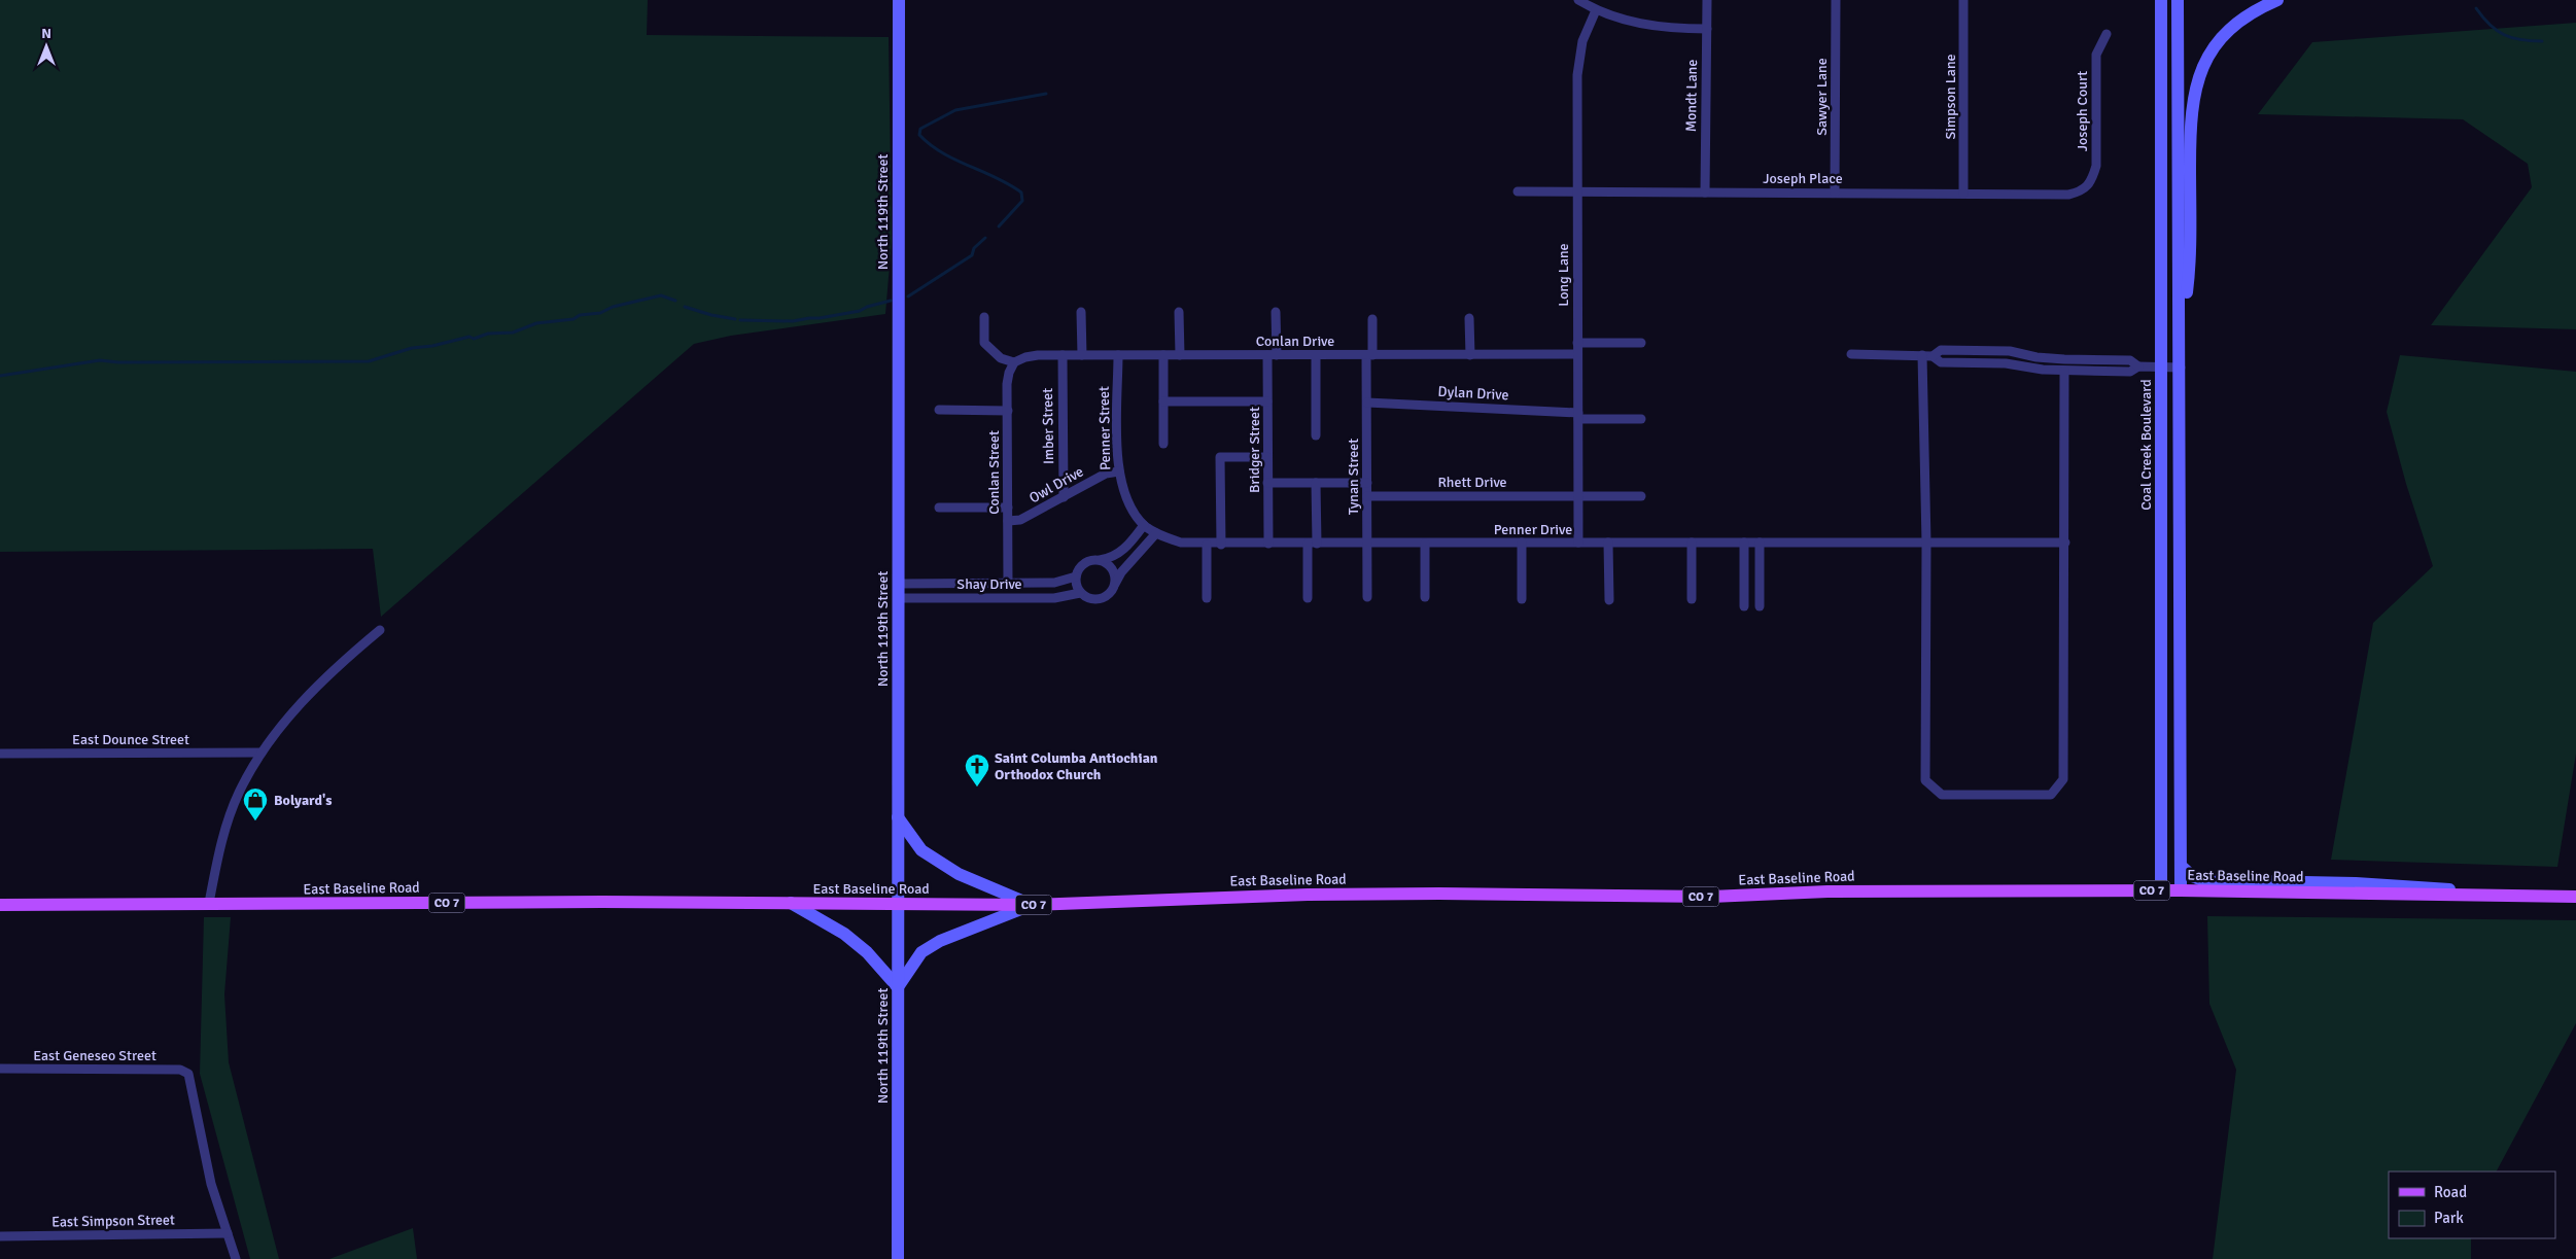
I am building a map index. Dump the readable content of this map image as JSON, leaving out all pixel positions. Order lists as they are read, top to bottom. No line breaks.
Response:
{"streets":{"main road":["North 119th Street","Coal Creek Boulevard","East Baseline Road","CO 7"],"street":["Mondt Lane","Sawyer Lane","Simpson Lane","Joseph Court","Joseph Place","Long Lane","Conlan Drive","Dylan Drive","Imber Street","Penner Street","Bridger Street","Conlan Street","Tynan Street","Rhett Drive","Owl Drive","Penner Drive","Shay Drive","East Dounce Street","East Geneseo Street","East Simpson Street"]},"crossings":[["Mondt Lane","Joseph Place"],["Sawyer Lane","Joseph Place"],["Simpson Lane","Joseph Place"],["Joseph Court","Joseph Place"],["Joseph Place","Long Lane"],["North 119th Street","Shay Drive"],["North 119th Street","East Baseline Road"],["Long Lane","Conlan Drive"],["Long Lane","Dylan Drive"],["Long Lane","Rhett Drive"],["Long Lane","Penner Drive"],["Conlan Drive","Imber Street"],["Conlan Drive","Penner Street"],["Conlan Drive","Bridger Street"],["Conlan Drive","Conlan Street"],["Conlan Drive","Tynan Street"],["Dylan Drive","Tynan Street"],["Imber Street","Owl Drive"],["Penner Street","Owl Drive"],["Penner Street","Penner Drive"],["Penner Street","Shay Drive"],["Coal Creek Boulevard","East Baseline Road"],["Bridger Street","Penner Drive"],["Conlan Street","Owl Drive"],["Conlan Street","Shay Drive"],["Tynan Street","Rhett Drive"],["Tynan Street","Penner Drive"],["Penner Drive","Shay Drive"],["East Geneseo Street","East Simpson Street"]],"places":{"church":["Saint Columba Antiochian Orthodox Church"],"shop":["Bolyard's"]},"legend":["Road","Park"],"north":"top"}
